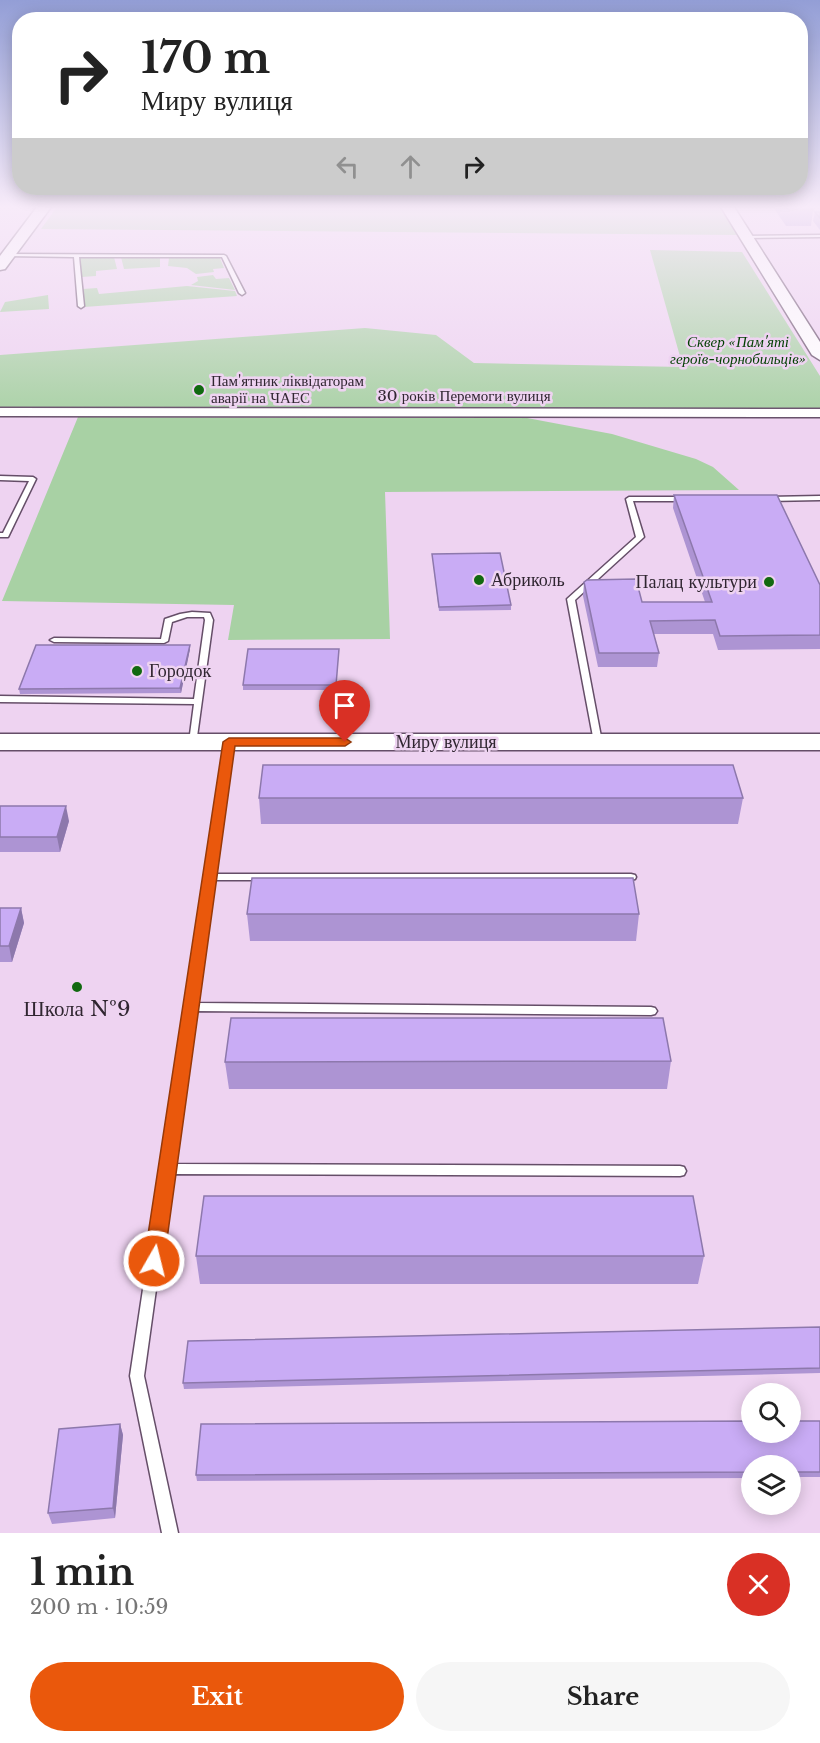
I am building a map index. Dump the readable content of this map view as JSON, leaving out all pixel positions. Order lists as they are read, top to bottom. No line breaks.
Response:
{"streets":{"street":["30 років Перемоги вулиця","Миру вулиця"]},"parks":["Сквер «Пам'яті героїв-чорнобильців»"],"places":["Пам'ятник ліквідаторам аварії на ЧАЕС","Абриколь","Палац культури","Городок","Школа №9"],"page":{"turn":["170 m","Миру вулиця"],"heading":["1 min","200 m · 10:59"],"buttons":["Exit","Share"]}}
